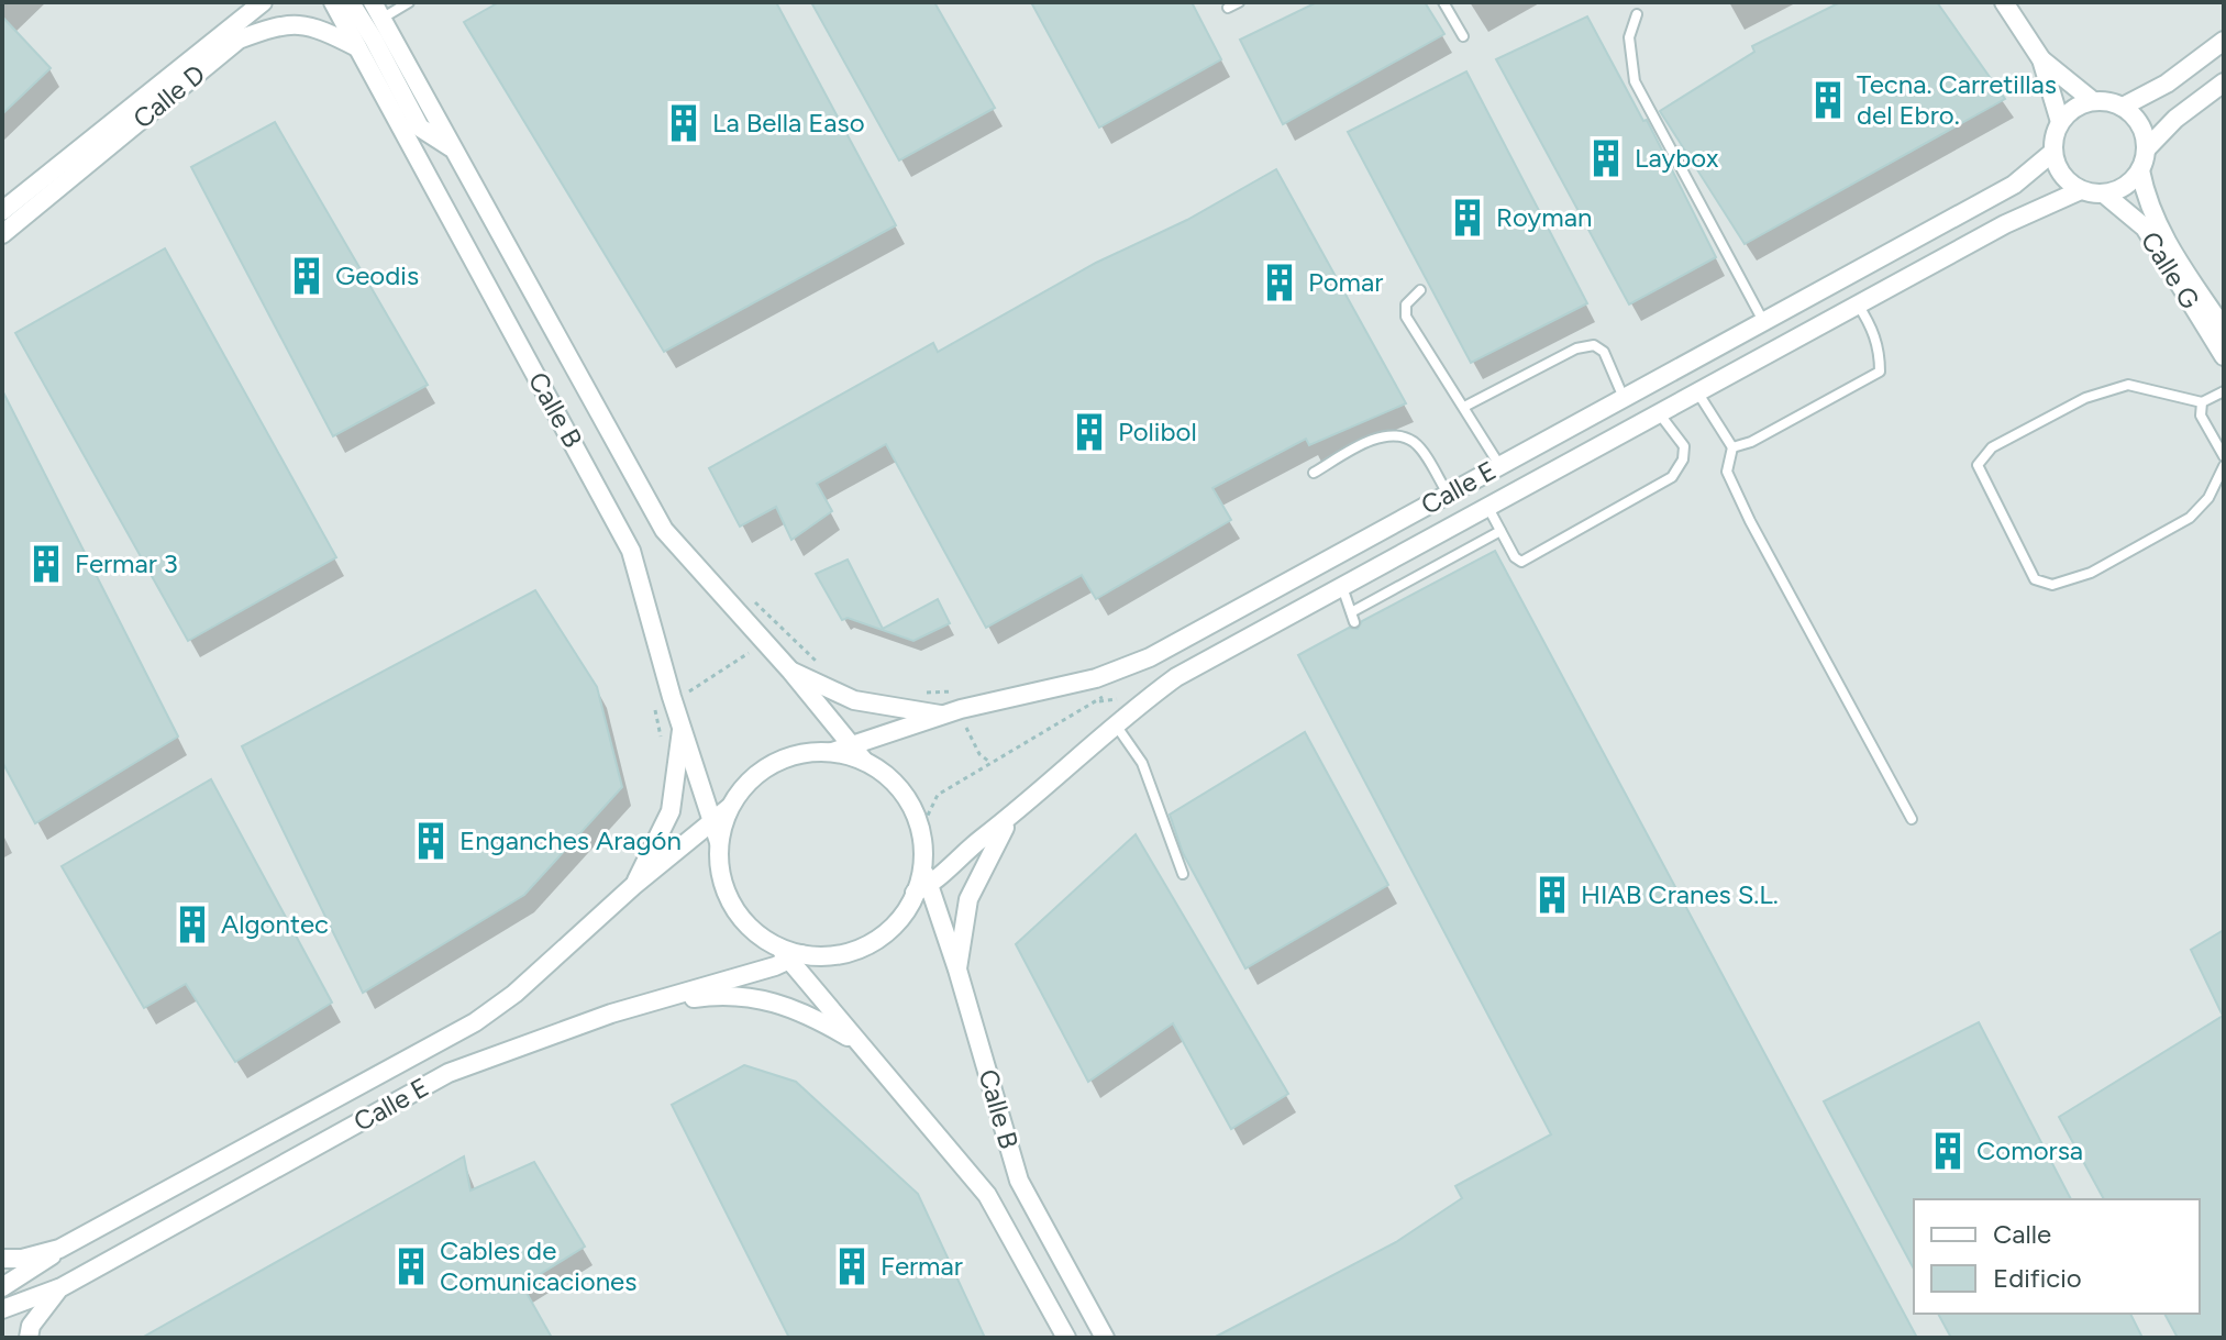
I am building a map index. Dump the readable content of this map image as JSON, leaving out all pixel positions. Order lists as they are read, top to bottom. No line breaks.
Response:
{"streets":{"street":["Calle D","Calle G","Calle B","Calle E"]},"crossings":[["Calle D","Calle B"],["Calle G","Calle E"],["Calle B","Calle E"]],"places":{"building":["Tecna. Carretillas del Ebro.","La Bella Easo","Laybox","Royman","Geodis","Pomar","Polibol","Fermar 3","Enganches Aragón","HIAB Cranes S.L.","Algontec","Comorsa","Cables de Comunicaciones","Fermar"]},"legend":["Calle","Edificio"]}
